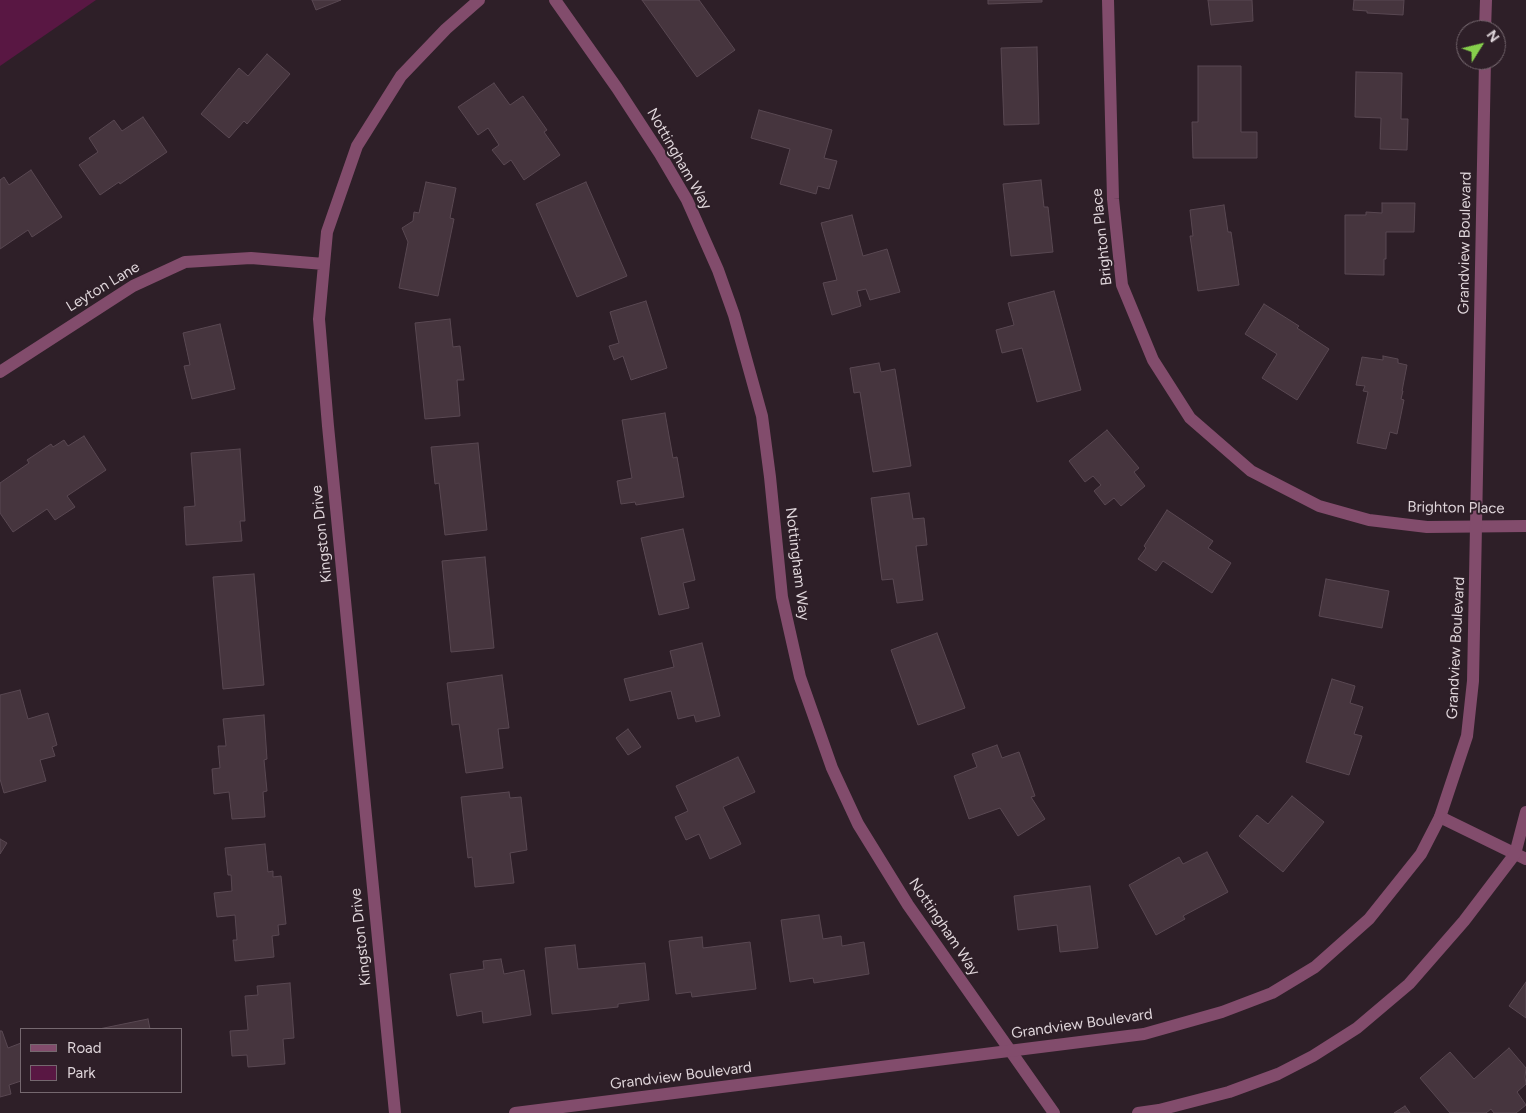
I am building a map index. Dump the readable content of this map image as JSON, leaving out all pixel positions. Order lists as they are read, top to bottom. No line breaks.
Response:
{"streets":{"street":["Nottingham Way","Brighton Place","Grandview Boulevard","Leyton Lane","Kingston Drive"]},"crossings":[["Nottingham Way","Grandview Boulevard"],["Brighton Place","Grandview Boulevard"],["Leyton Lane","Kingston Drive"]],"legend":["Road","Park"],"north":"top right"}
